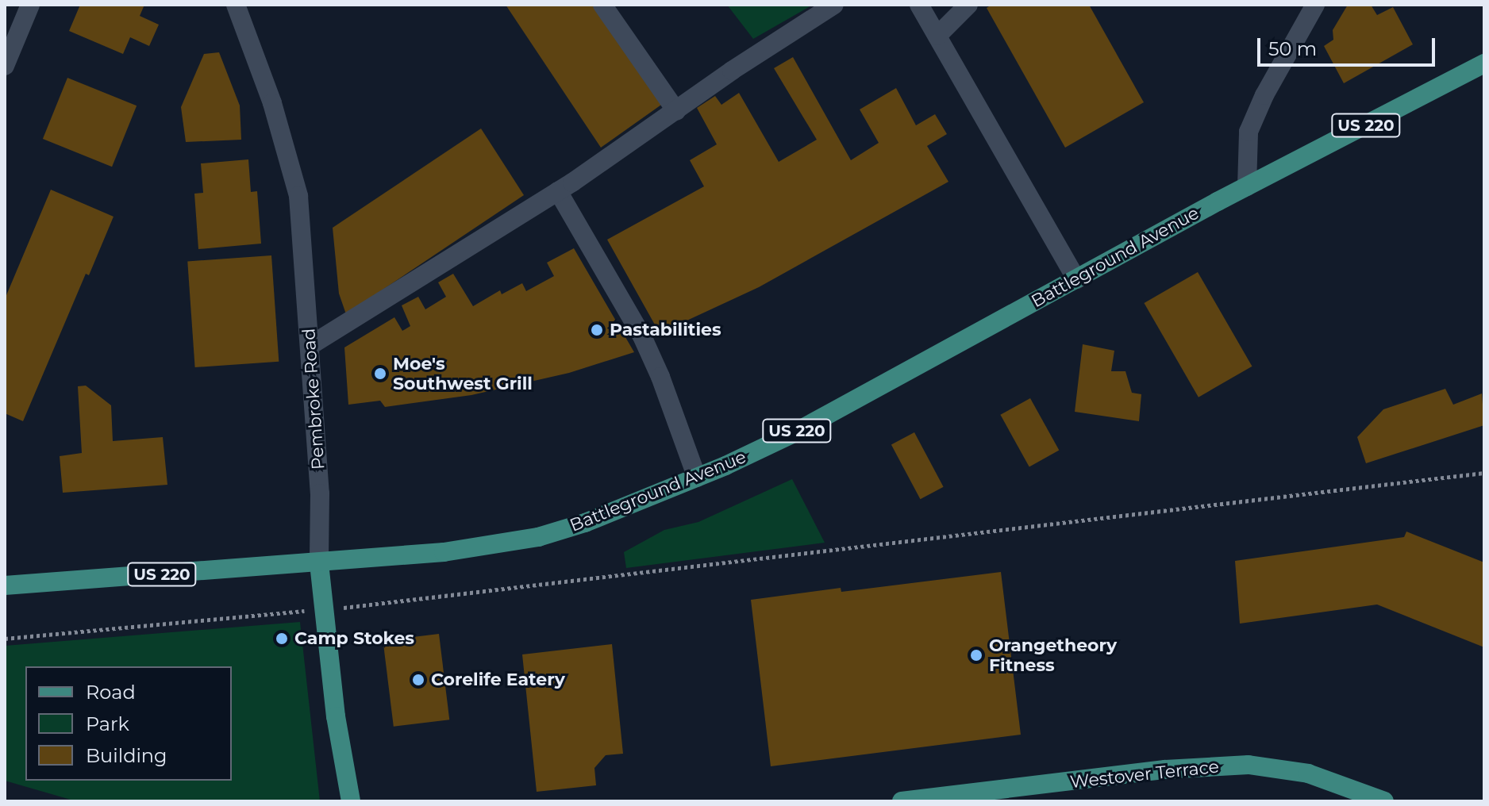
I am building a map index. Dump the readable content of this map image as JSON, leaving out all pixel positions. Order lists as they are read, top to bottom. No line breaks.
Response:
{"streets":{"main road":["US 220","Battleground Avenue","Pembroke Road","Westover Terrace"]},"crossings":[["Battleground Avenue","Pembroke Road"]],"places":["Pastabilities","Moe's Southwest Grill","Camp Stokes","Orangetheory Fitness","Corelife Eatery"],"legend":["Road","Park","Building"],"scale_bar":"50 m"}
